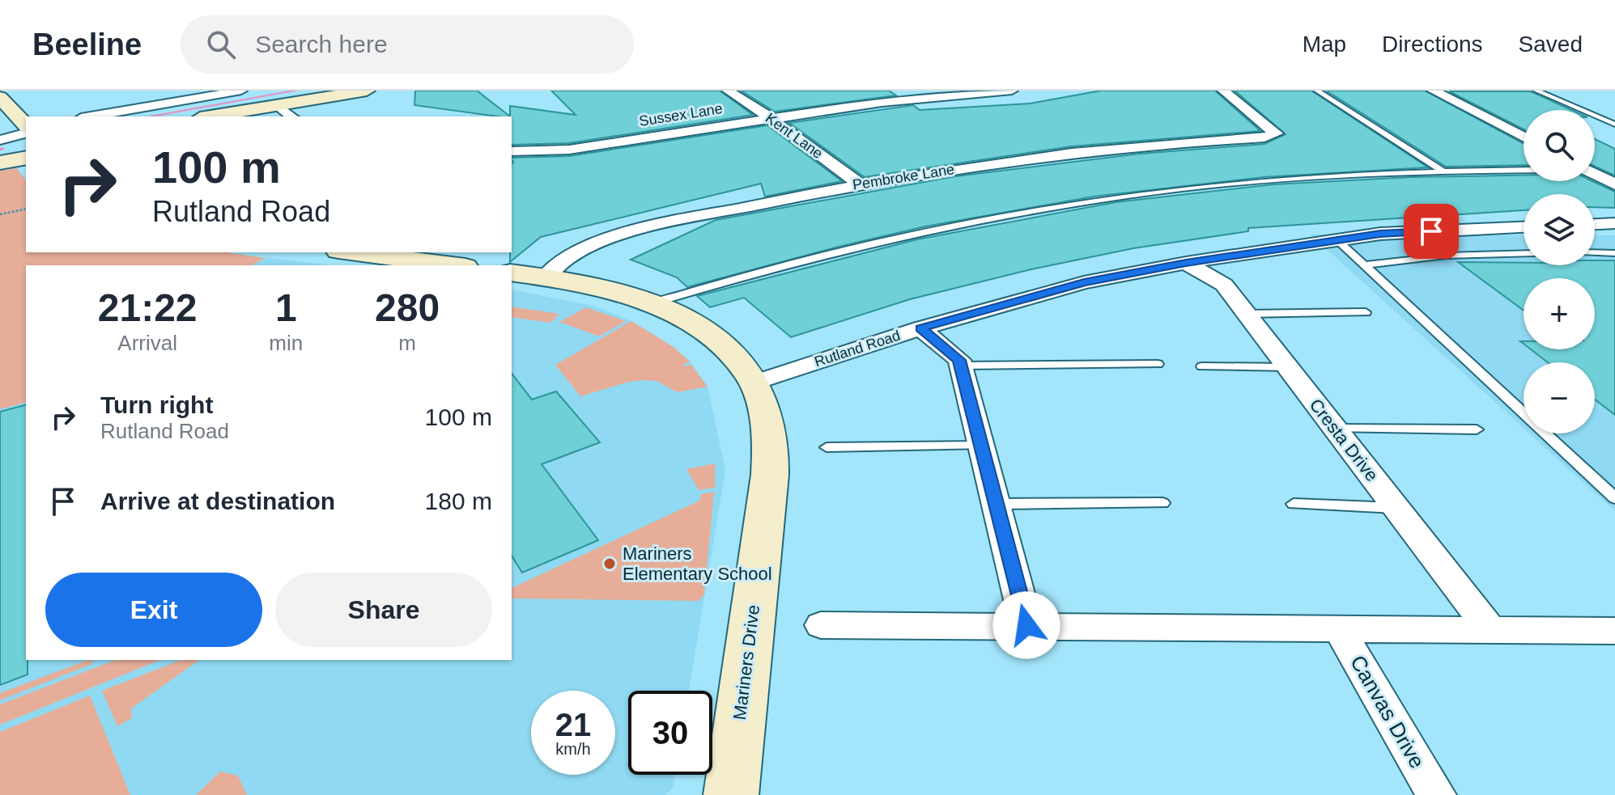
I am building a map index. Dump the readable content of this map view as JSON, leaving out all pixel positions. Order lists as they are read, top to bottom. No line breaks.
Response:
{"streets":{"street":["Sussex Lane","Kent Lane","Pembroke Lane","Rutland Road","Cresta Drive","Mariners Drive","Canvas Drive"]},"crossings":[["Sussex Lane","Kent Lane"],["Kent Lane","Pembroke Lane"],["Pembroke Lane","Mariners Drive"],["Rutland Road","Cresta Drive"],["Rutland Road","Mariners Drive"]],"places":["Mariners Elementary School"],"page":{"header":"Beeline","search":"Search here","nav":["Map","Directions","Saved"],"map_buttons":["+","−"],"turn":["100 m","Rutland Road"],"eta":["21:22","Arrival","1","min","280","m"],"list":[{"name":"Turn right","note":"Rutland Road","value":"100 m"},{"name":"Arrive at destination","value":"180 m"}],"buttons":["Exit","Share"],"speed":"21 km/h","limit":"30"}}
